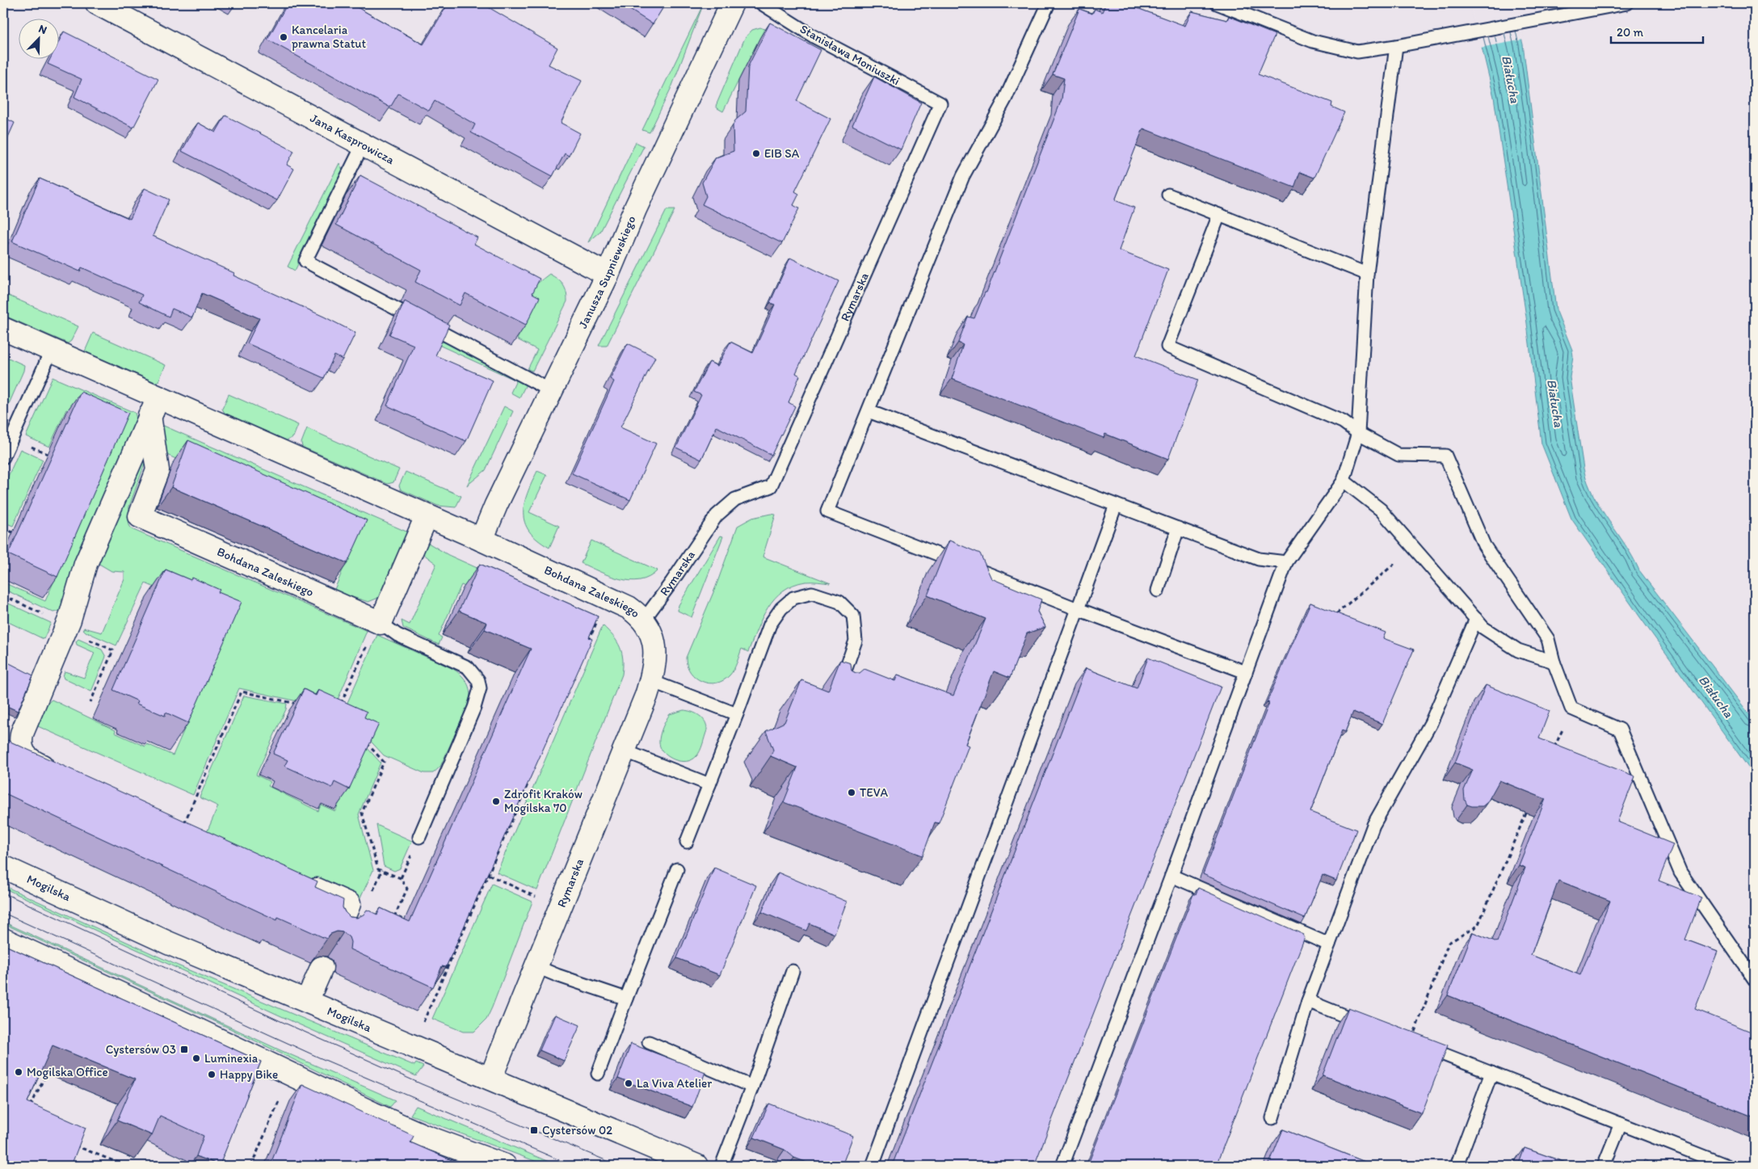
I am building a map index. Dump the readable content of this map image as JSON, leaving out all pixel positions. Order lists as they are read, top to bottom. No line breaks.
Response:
{"streets":{"street":["Jana Kasprowicza","Janusza Supniewskiego","Rymarska","Bohdana Zaleskiego","Mogilska"],"lane":["Stanisława Moniuszki"]},"crossings":[["Stanisława Moniuszki","Rymarska"],["Jana Kasprowicza","Janusza Supniewskiego"],["Janusza Supniewskiego","Bohdana Zaleskiego"],["Rymarska","Bohdana Zaleskiego"],["Rymarska","Mogilska"]],"water":["Białucha"],"places":{"other":["Kancelaria prawna Statut","EIB SA","TEVA","Zdrofit Kraków Mogilska 70","Luminexia","Mogilska Office","Happy Bike","La Viva Atelier"],"transit":["Cystersów 03","Cystersów 02"]},"scale_bar":"20 m","north":"top right"}
